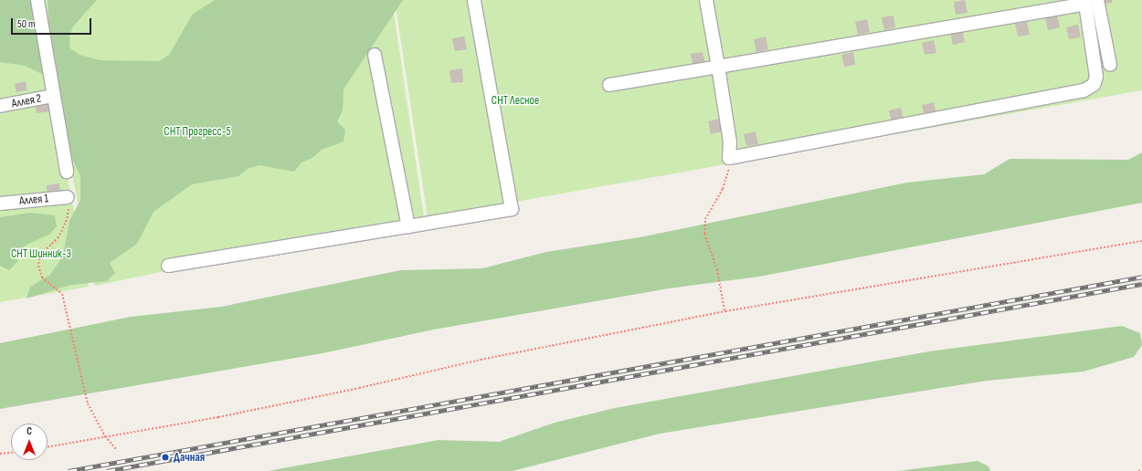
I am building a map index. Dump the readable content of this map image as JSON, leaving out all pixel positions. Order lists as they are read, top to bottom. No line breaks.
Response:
{"streets":{"street":["Аллея 2","Аллея 1"]},"parks":["СНТ Лесное","СНТ Прогресс-5","СНТ Шинник-3"],"places":["Дачная"],"scale_bar":"50 m","north":"top"}
